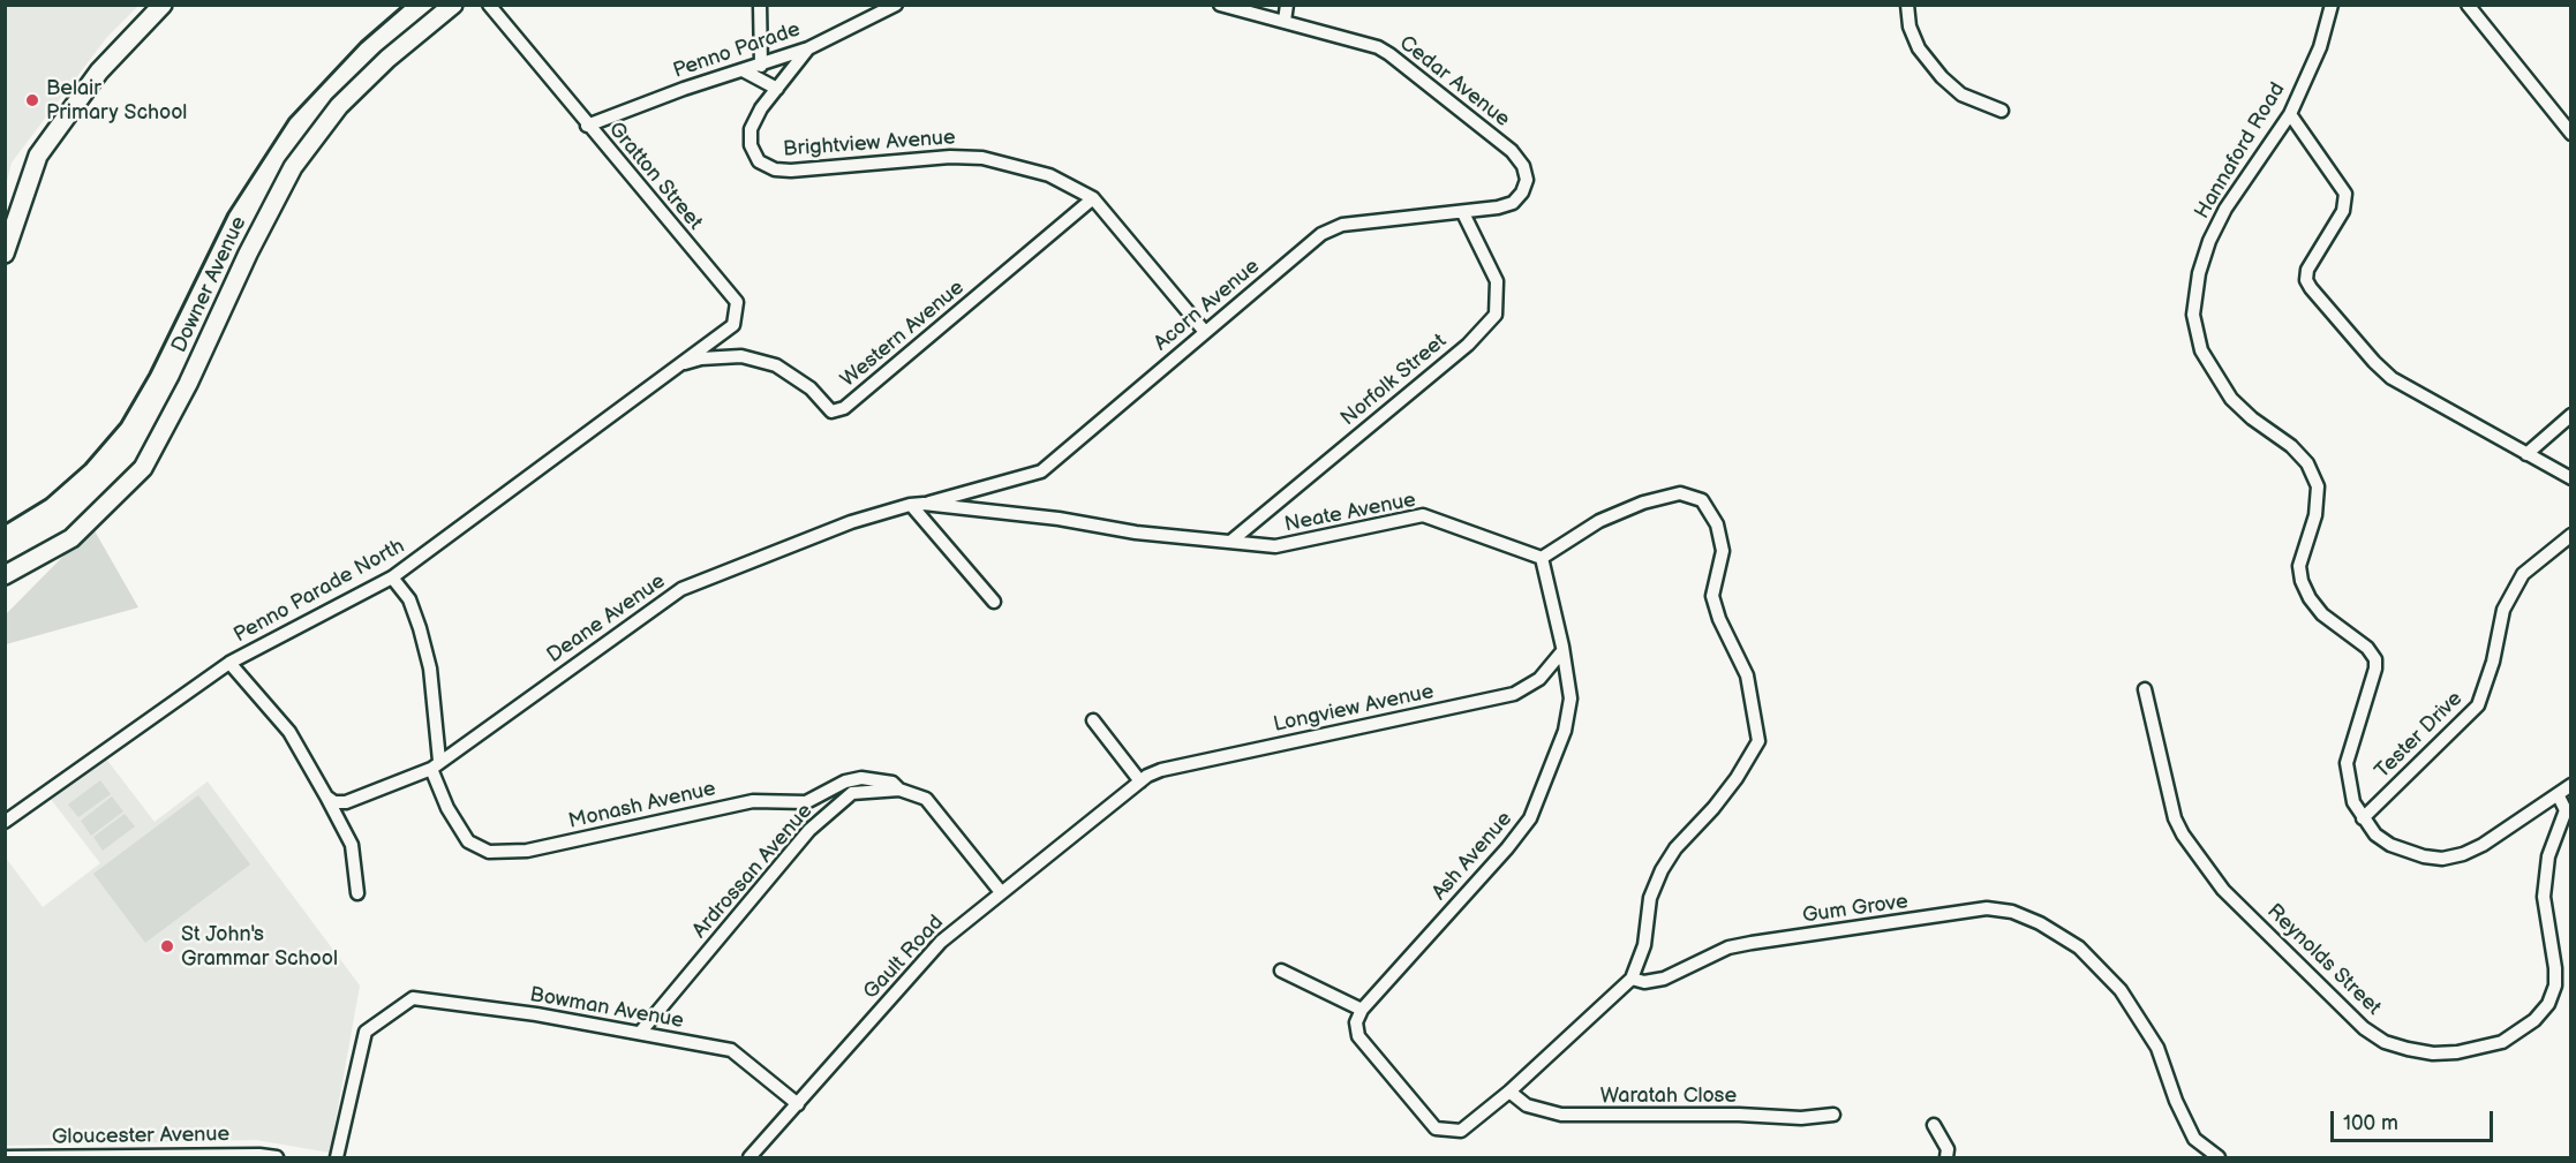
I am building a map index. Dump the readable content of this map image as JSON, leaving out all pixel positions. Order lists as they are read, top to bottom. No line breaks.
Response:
{"streets":{"street":["Penno Parade","Cedar Avenue","Brightview Avenue","Hannaford Road","Gratton Street","Downer Avenue","Acorn Avenue","Western Avenue","Norfolk Street","Neate Avenue","Penno Parade North","Deane Avenue","Longview Avenue","Tester Drive","Monash Avenue","Ash Avenue","Ardrossan Avenue","Gum Grove","Gault Road","Reynolds Street","Bowman Avenue","Waratah Close","Gloucester Avenue"]},"crossings":[["Penno Parade","Brightview Avenue"],["Penno Parade","Gratton Street"],["Cedar Avenue","Acorn Avenue"],["Brightview Avenue","Acorn Avenue"],["Brightview Avenue","Western Avenue"],["Hannaford Road","Tester Drive"],["Hannaford Road","Reynolds Street"],["Gratton Street","Western Avenue"],["Gratton Street","Penno Parade North"],["Acorn Avenue","Norfolk Street"],["Acorn Avenue","Neate Avenue"],["Acorn Avenue","Deane Avenue"],["Western Avenue","Penno Parade North"],["Norfolk Street","Neate Avenue"],["Neate Avenue","Deane Avenue"],["Neate Avenue","Ash Avenue"],["Penno Parade North","Monash Avenue"],["Deane Avenue","Monash Avenue"],["Longview Avenue","Ash Avenue"],["Longview Avenue","Gault Road"],["Monash Avenue","Ardrossan Avenue"],["Ardrossan Avenue","Gault Road"],["Ardrossan Avenue","Bowman Avenue"],["Gault Road","Bowman Avenue"]],"places":["Belair Primary School","St John's Grammar School"],"scale_bar":"100 m"}
